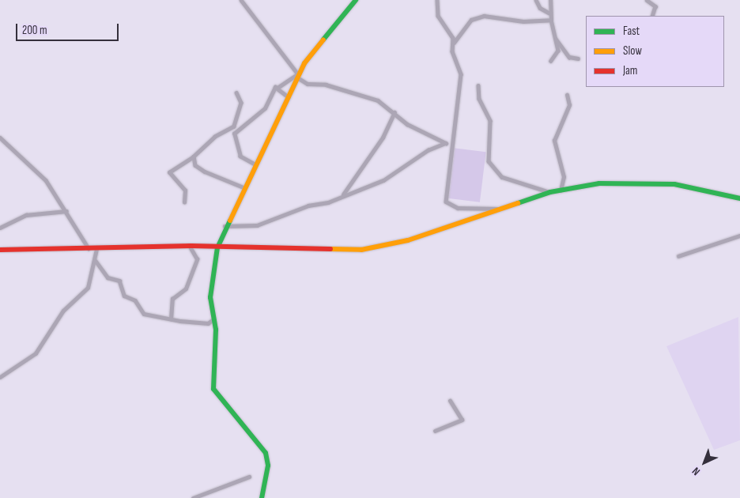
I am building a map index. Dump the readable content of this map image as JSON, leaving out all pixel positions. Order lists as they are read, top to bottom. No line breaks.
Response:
{"legend":["Fast","Slow","Jam"],"scale_bar":"200 m","north":"bottom left"}
